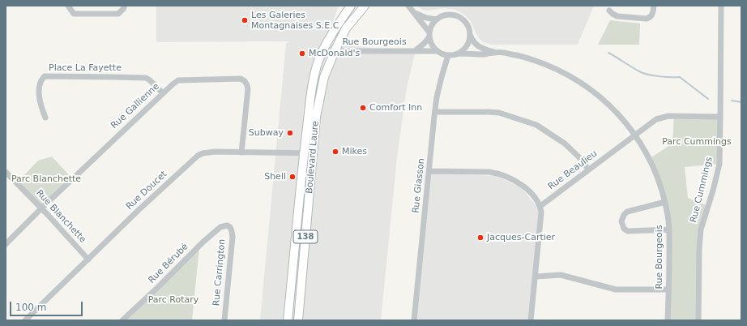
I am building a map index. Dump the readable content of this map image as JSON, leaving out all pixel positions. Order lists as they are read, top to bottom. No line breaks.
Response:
{"streets":{"highway":["Boulevard Laure","138"],"street":["Rue Bourgeois","Place La Fayette","Rue Gallienne","Rue Beaulieu","Rue Giasson","Rue Cummings","Rue Doucet","Rue Blanchette","Rue Bérubé","Rue Carrington"]},"crossings":[["Rue Bourgeois","Boulevard Laure"],["Rue Bourgeois","Rue Beaulieu"],["Rue Bourgeois","Rue Giasson"],["Place La Fayette","Rue Gallienne"],["Rue Gallienne","Rue Doucet"],["Rue Gallienne","Rue Blanchette"],["Boulevard Laure","Rue Doucet"],["Rue Beaulieu","Rue Cummings"],["Rue Doucet","Rue Blanchette"],["Rue Bérubé","Rue Carrington"]],"parks":["Parc Cummings","Parc Blanchette","Parc Rotary"],"places":["Les Galeries Montagnaises S.E.C","McDonald's","Comfort Inn","Subway","Mikes","Shell","Jacques-Cartier"],"scale_bar":"100 m"}
